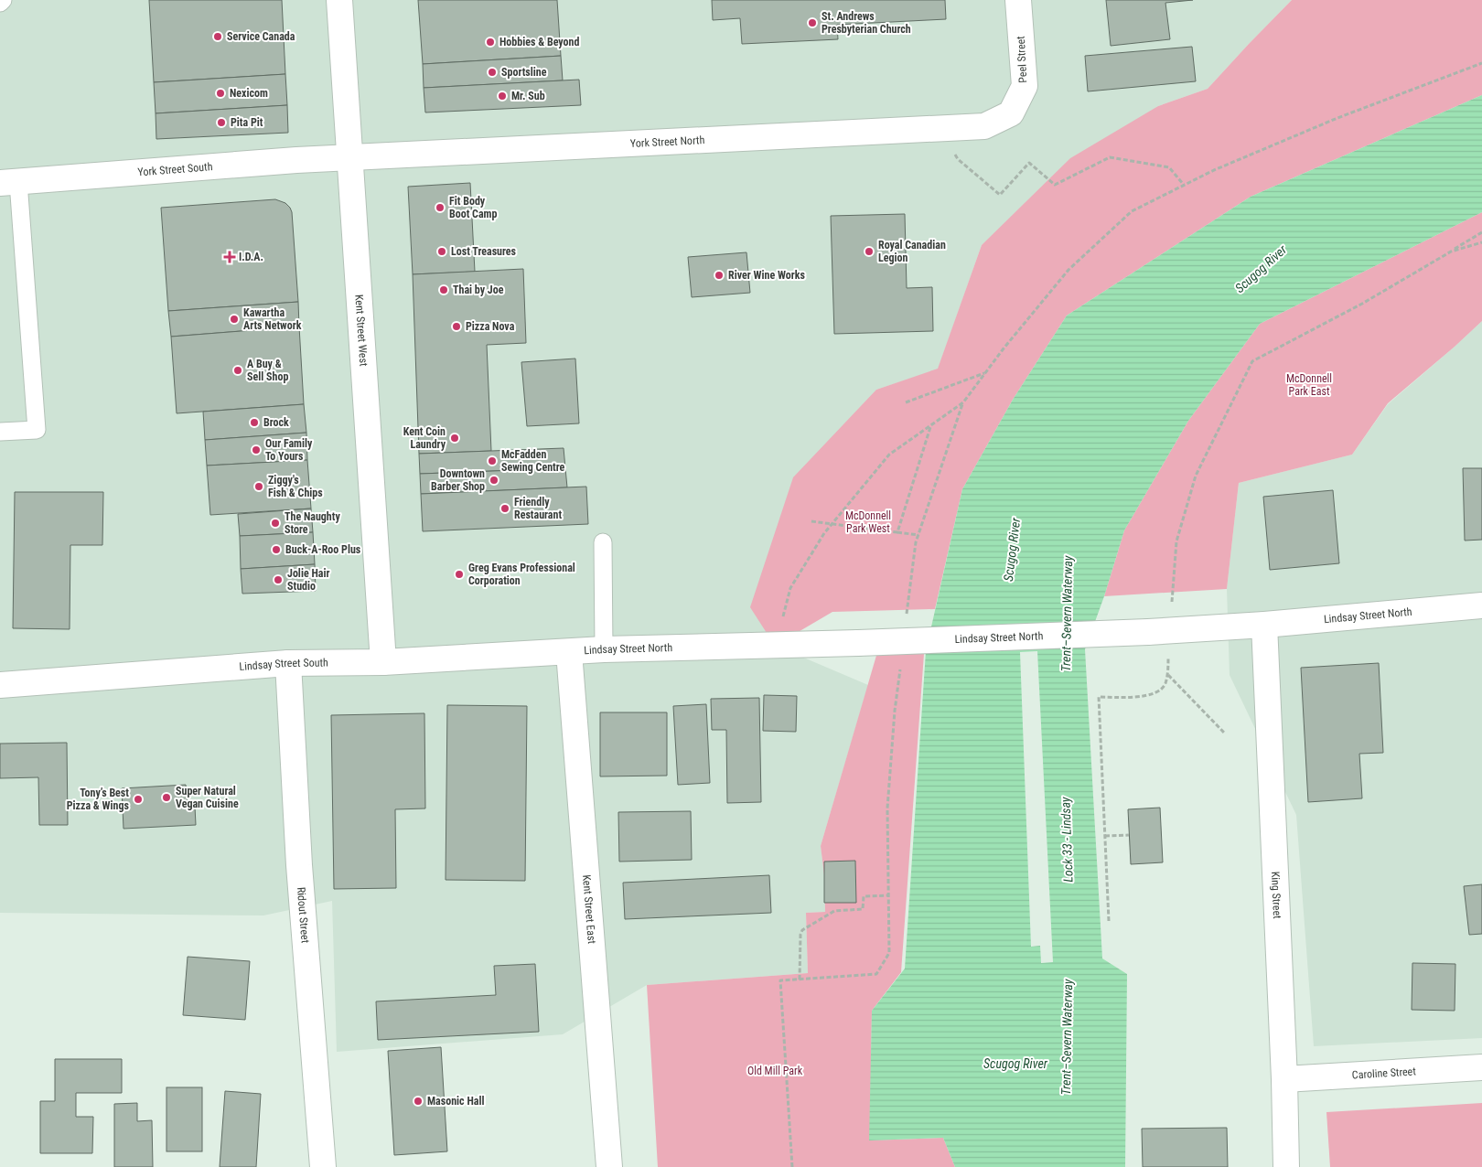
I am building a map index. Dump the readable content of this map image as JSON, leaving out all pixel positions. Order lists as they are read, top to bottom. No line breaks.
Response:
{"streets":{"street":["Peel Street","York Street North","York Street South","Kent Street West","Lindsay Street North","Lindsay Street South","King Street","Kent Street East","Ridout Street","Caroline Street"]},"crossings":[["Peel Street","York Street North"],["York Street North","York Street South"],["York Street North","Kent Street West"],["York Street South","Kent Street West"],["Kent Street West","Lindsay Street South"],["Lindsay Street North","Lindsay Street South"],["Lindsay Street North","King Street"],["Lindsay Street North","Kent Street East"],["Lindsay Street South","Kent Street East"],["Lindsay Street South","Ridout Street"],["King Street","Caroline Street"]],"water":["Scugog River","Trent–Severn Waterway","Lock 33 - Lindsay"],"parks":["McDonnell Park East","McDonnell Park West","Old Mill Park"],"places":{"other":["St. Andrews Presbyterian Church","Service Canada","Hobbies & Beyond","Sportsline","Nexicom","Mr. Sub","Pita Pit","Fit Body Boot Camp","Lost Treasures","Royal Canadian Legion","River Wine Works","Thai by Joe","Kawartha Arts Network","Pizza Nova","A Buy & Sell Shop","Brock","Kent Coin Laundry","Our Family To Yours","McFadden Sewing Centre","Downtown Barber Shop","Ziggy's Fish & Chips","Friendly Restaurant","The Naughty Store","Buck-A-Roo Plus","Greg Evans Professional Corporation","Jolie Hair Studio","Super Natural Vegan Cuisine","Tony’s Best Pizza & Wings","Masonic Hall"],"health":["I.D.A."]}}
